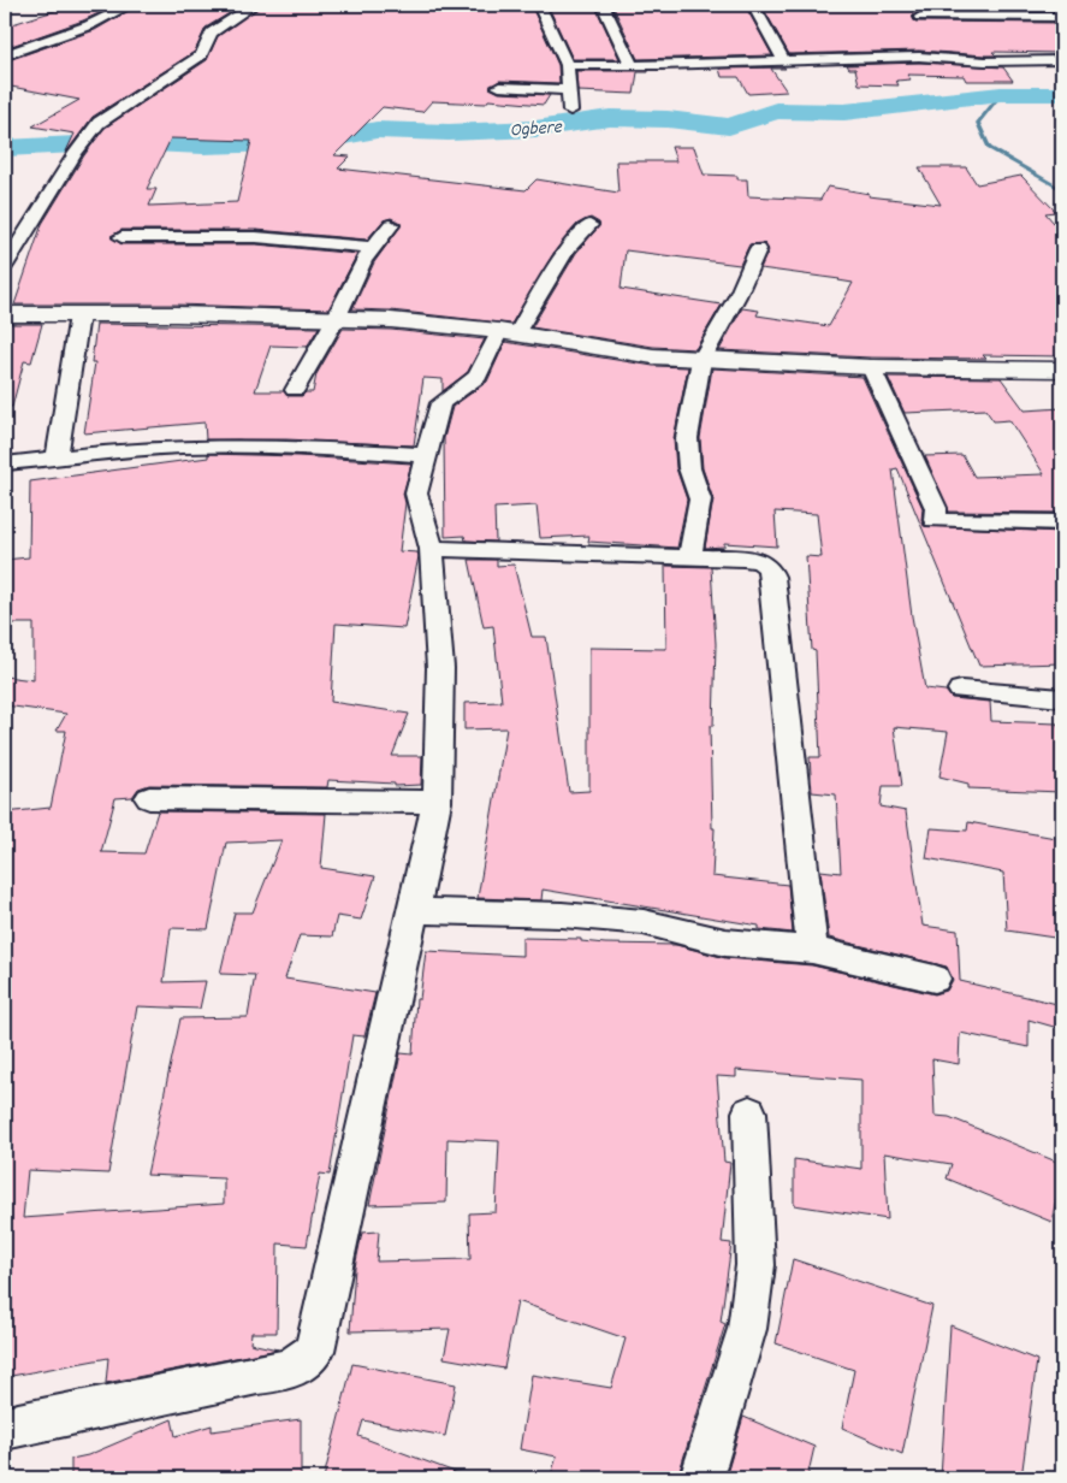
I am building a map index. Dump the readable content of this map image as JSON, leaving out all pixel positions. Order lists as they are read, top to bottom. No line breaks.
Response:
{"water":["Ogbere"]}
